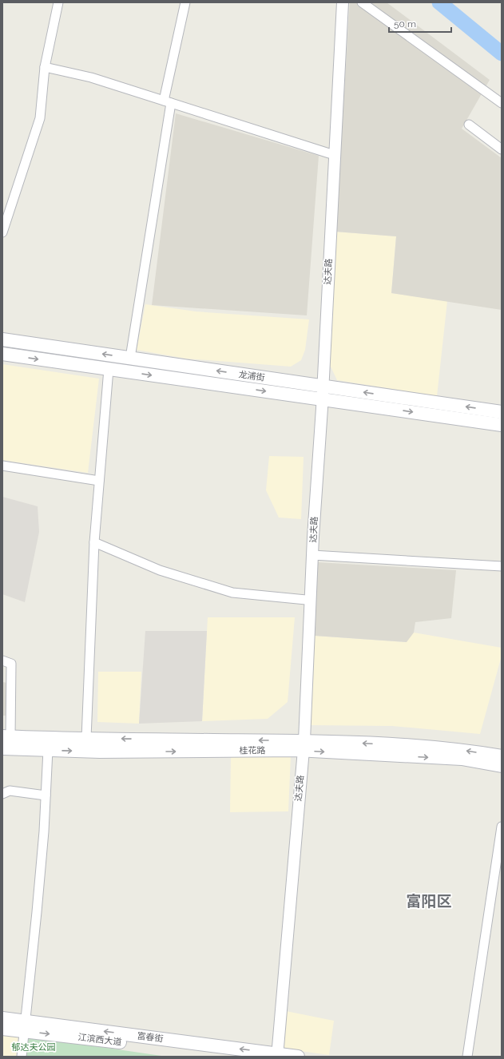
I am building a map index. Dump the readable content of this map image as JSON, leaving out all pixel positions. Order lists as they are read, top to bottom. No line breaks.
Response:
{"streets":{"main road":["龙浦街","桂花路","富春街","江滨西大道"],"street":["达夫路"]},"crossings":[["达夫路","龙浦街"],["达夫路","桂花路"],["达夫路","富春街"],["富春街","江滨西大道"]],"one_way":["富春街","江滨西大道"],"districts":["富阳区"],"parks":["郁达夫公园"],"scale_bar":"50 m"}
